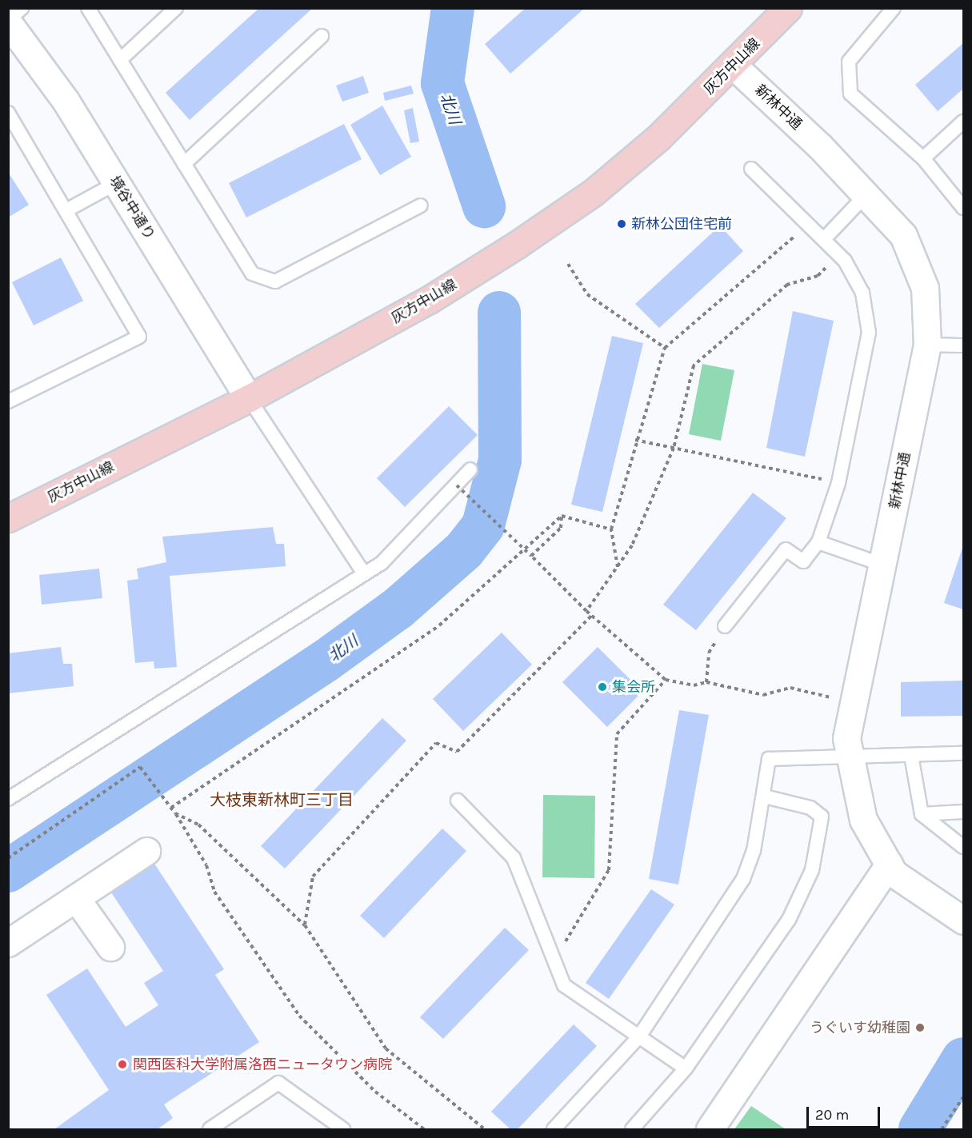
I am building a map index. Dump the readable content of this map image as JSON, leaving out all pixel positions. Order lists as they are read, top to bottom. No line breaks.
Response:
{"streets":{"main road":["灰方中山線"],"street":["新林中通","境谷中通り"]},"crossings":[["灰方中山線","新林中通"],["灰方中山線","境谷中通り"]],"districts":["大枝東新林町三丁目"],"water":["北川"],"places":["新林公団住宅前","集会所","うぐいす幼稚園","関西医科大学附属洛西ニュータウン病院"],"scale_bar":"20 m"}
